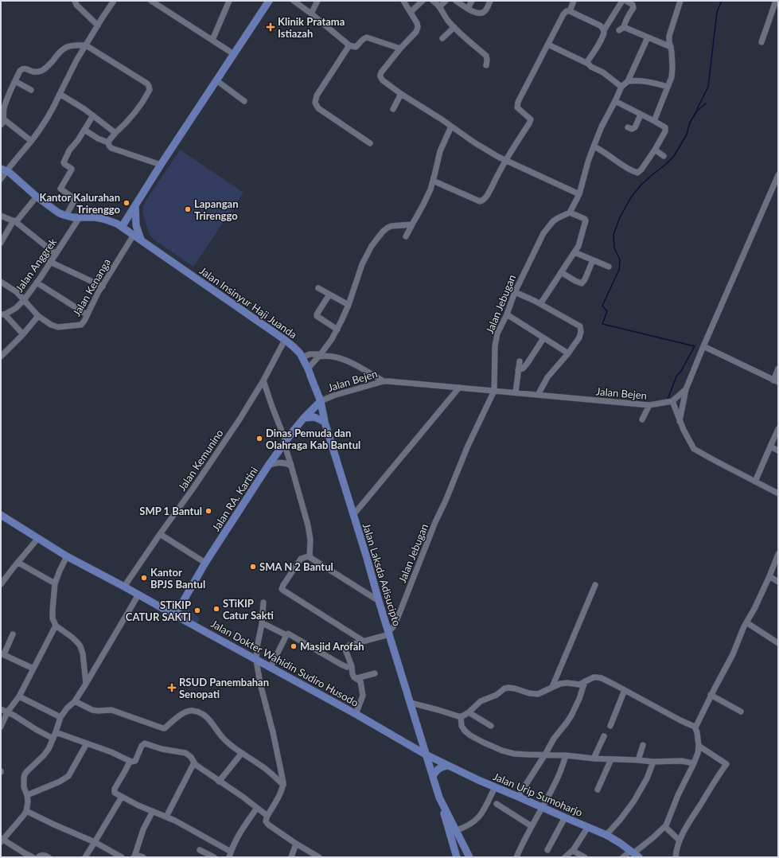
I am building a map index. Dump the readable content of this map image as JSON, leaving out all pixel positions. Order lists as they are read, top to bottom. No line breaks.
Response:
{"streets":{"main road":["Jalan Insinyur Haji Juanda","Jalan RA. Kartini","Jalan Laksda Adisucipto","Jalan Dokter Wahidin Sudiro Husodo","Jalan Urip Sumoharjo"],"street":["Jalan Anggrek","Jalan Kenanga","Jalan Jebugan","Jalan Bejen","Jalan Kemunino"]},"crossings":[["Jalan Anggrek","Jalan Kenanga"],["Jalan Anggrek","Jalan Insinyur Haji Juanda"],["Jalan Kenanga","Jalan Insinyur Haji Juanda"],["Jalan Insinyur Haji Juanda","Jalan Bejen"],["Jalan Insinyur Haji Juanda","Jalan Kemunino"],["Jalan Insinyur Haji Juanda","Jalan RA. Kartini"],["Jalan Insinyur Haji Juanda","Jalan Laksda Adisucipto"],["Jalan Jebugan","Jalan Bejen"],["Jalan Jebugan","Jalan Laksda Adisucipto"],["Jalan Bejen","Jalan RA. Kartini"],["Jalan Bejen","Jalan Laksda Adisucipto"],["Jalan Kemunino","Jalan Dokter Wahidin Sudiro Husodo"],["Jalan RA. Kartini","Jalan Laksda Adisucipto"],["Jalan RA. Kartini","Jalan Dokter Wahidin Sudiro Husodo"],["Jalan Laksda Adisucipto","Jalan Dokter Wahidin Sudiro Husodo"],["Jalan Laksda Adisucipto","Jalan Urip Sumoharjo"],["Jalan Dokter Wahidin Sudiro Husodo","Jalan Urip Sumoharjo"]],"places":{"health":["Klinik Pratama Istiazah","RSUD Panembahan Senopati"],"other":["Kantor Kalurahan Trirenggo","Lapangan Trirenggo","Dinas Pemuda dan Olahraga Kab Bantul","SMP 1 Bantul","SMA N 2 Bantul","Kantor BPJS Bantul","STiKIP Catur Sakti","STiKIP CATUR SAKTI","Masjid Arofah"]}}
